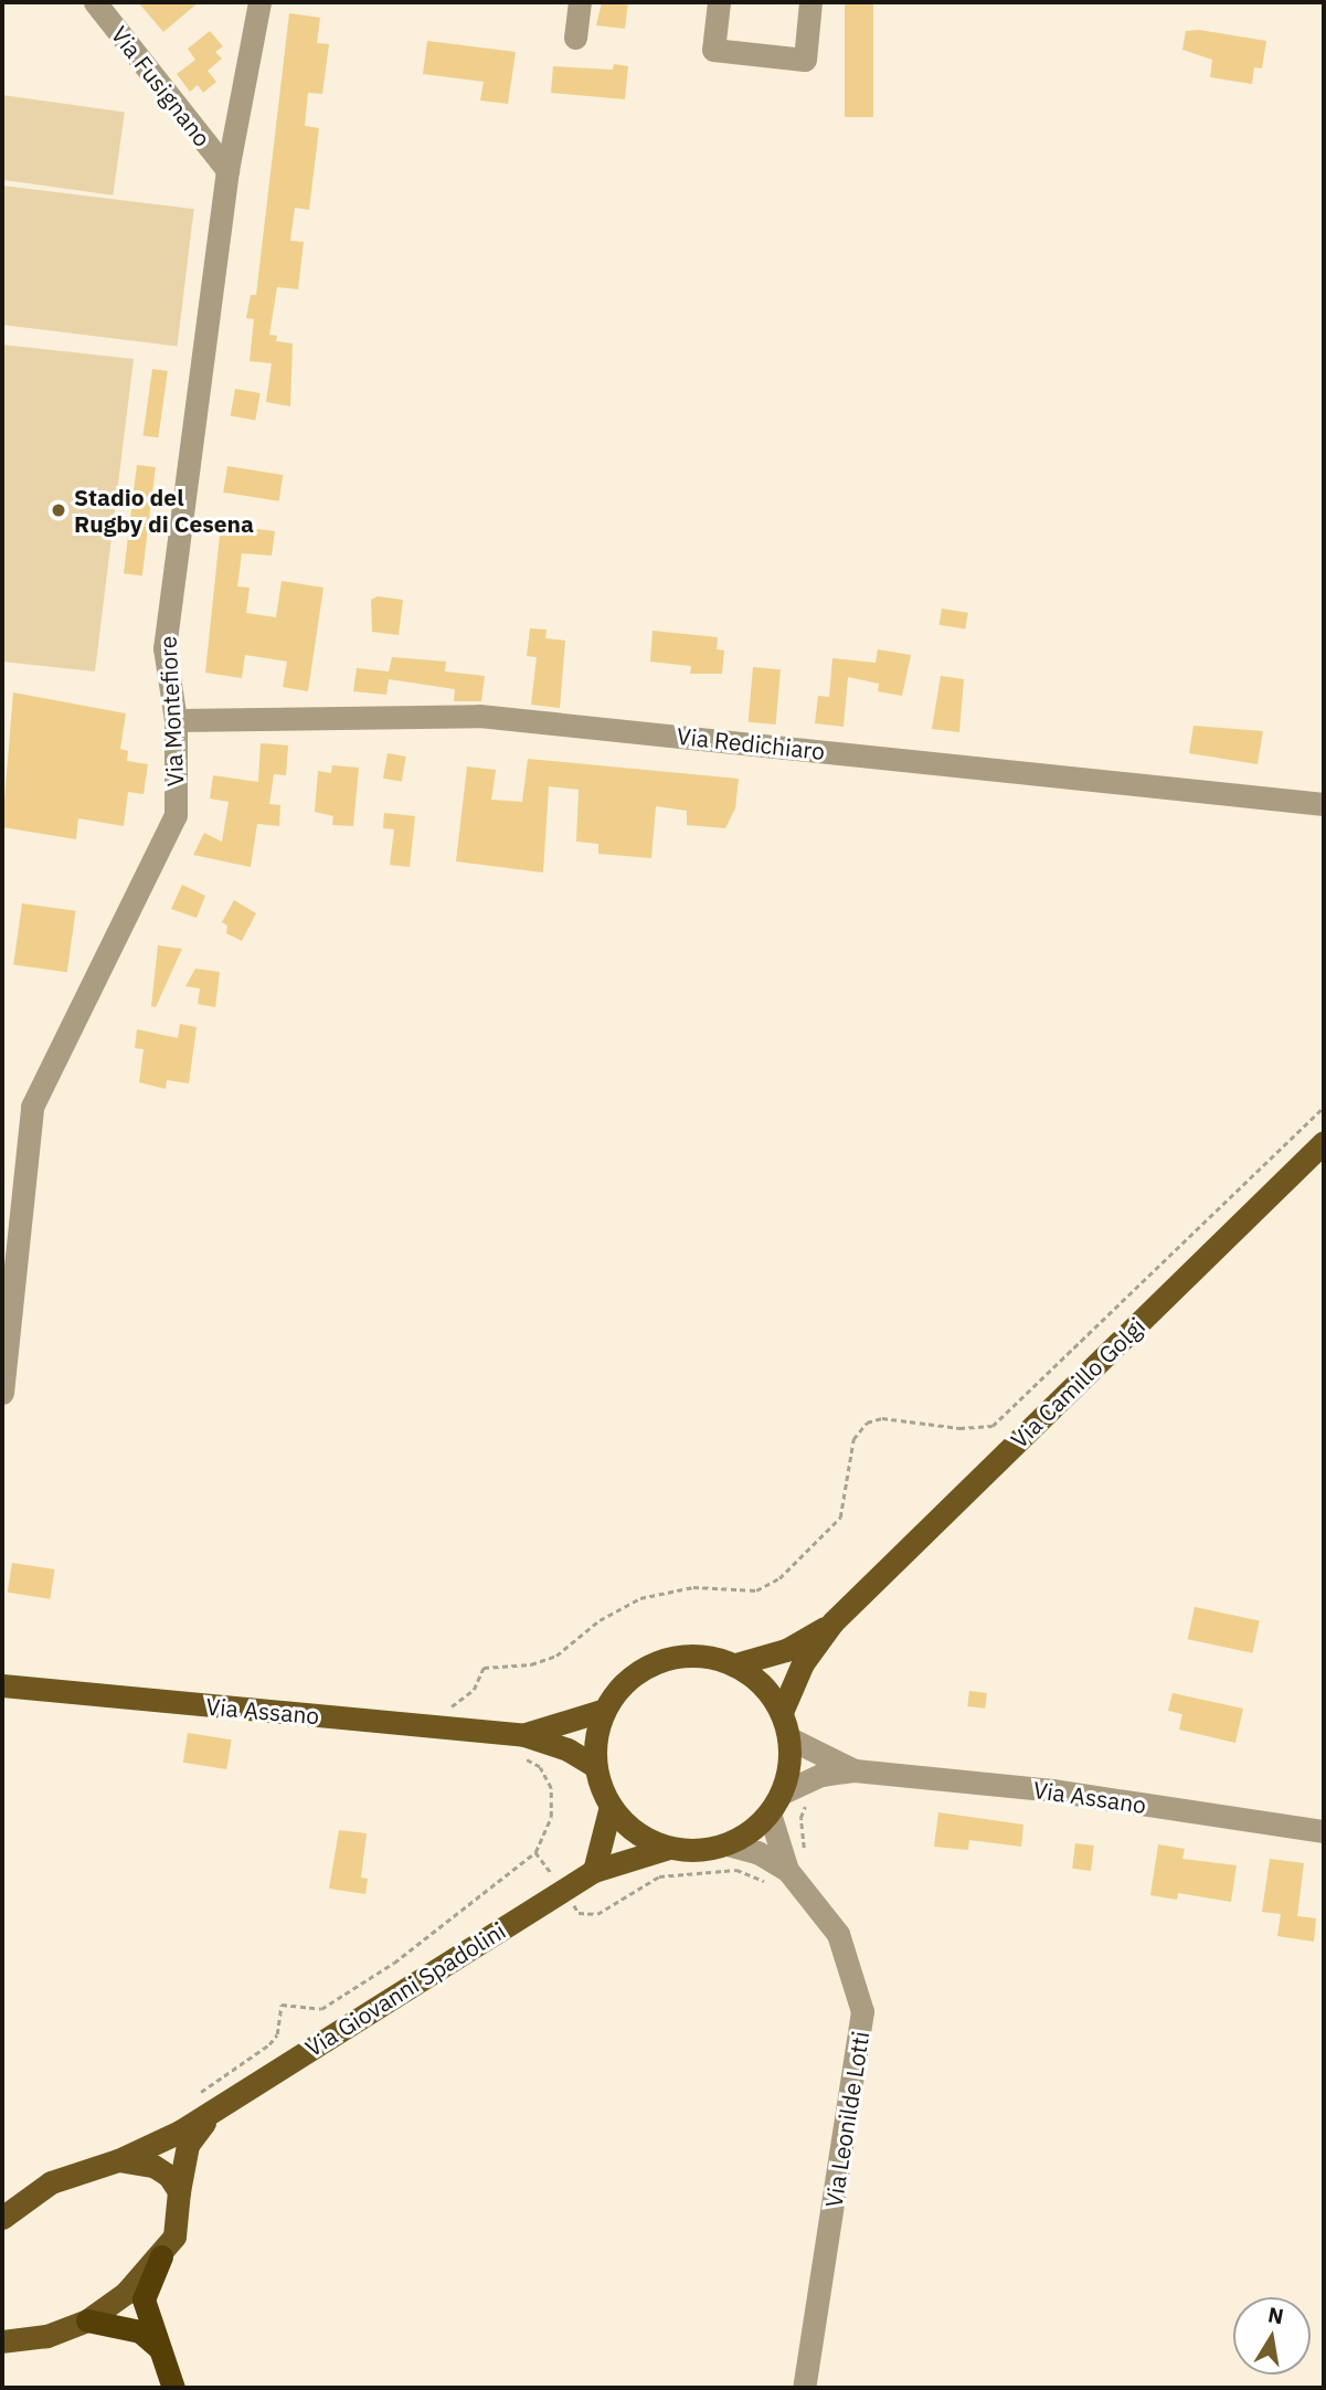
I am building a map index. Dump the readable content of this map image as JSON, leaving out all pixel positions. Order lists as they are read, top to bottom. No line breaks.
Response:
{"streets":{"main road":["Via Camillo Golgi","Via Assano","Via Giovanni Spadolini"],"street":["Via Fusignano","Via Montefiore","Via Redichiaro","Via Leonilde Lotti"]},"crossings":[["Via Fusignano","Via Montefiore"],["Via Montefiore","Via Redichiaro"],["Via Camillo Golgi","Via Assano"],["Via Camillo Golgi","Via Giovanni Spadolini"],["Via Camillo Golgi","Via Leonilde Lotti"],["Via Assano","Via Giovanni Spadolini"],["Via Assano","Via Leonilde Lotti"],["Via Giovanni Spadolini","Via Leonilde Lotti"]],"places":["Stadio del Rugby di Cesena"],"north":"top"}
